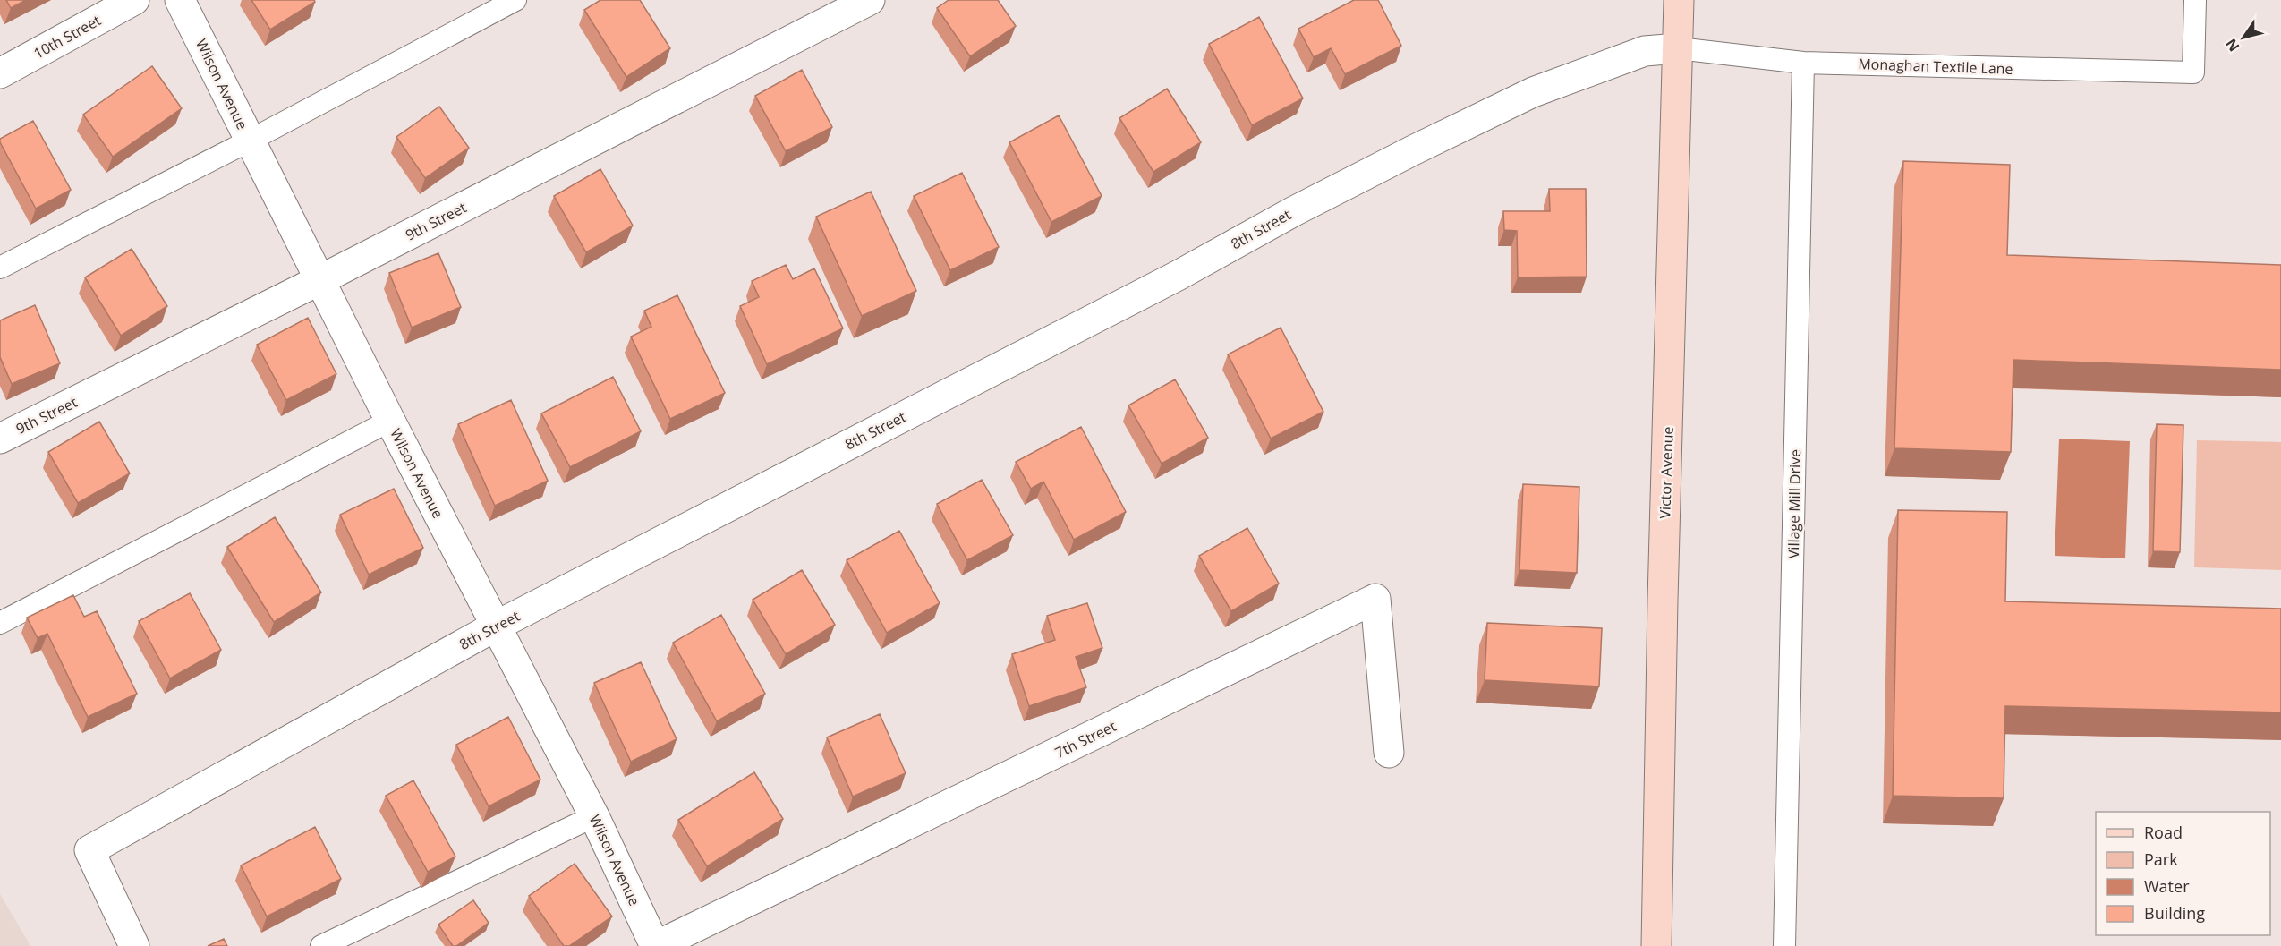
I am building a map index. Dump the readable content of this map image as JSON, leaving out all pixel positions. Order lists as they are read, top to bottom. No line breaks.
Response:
{"streets":{"street":["10th Street","Wilson Avenue","9th Street","8th Street","Victor Avenue","7th Street"],"lane":["Monaghan Textile Lane","Village Mill Drive"]},"crossings":[["Monaghan Textile Lane","8th Street"],["Monaghan Textile Lane","Victor Avenue"],["Monaghan Textile Lane","Village Mill Drive"],["Wilson Avenue","9th Street"],["Wilson Avenue","8th Street"],["Wilson Avenue","7th Street"],["8th Street","Victor Avenue"]],"legend":["Road","Park","Water","Building"],"north":"bottom left"}
